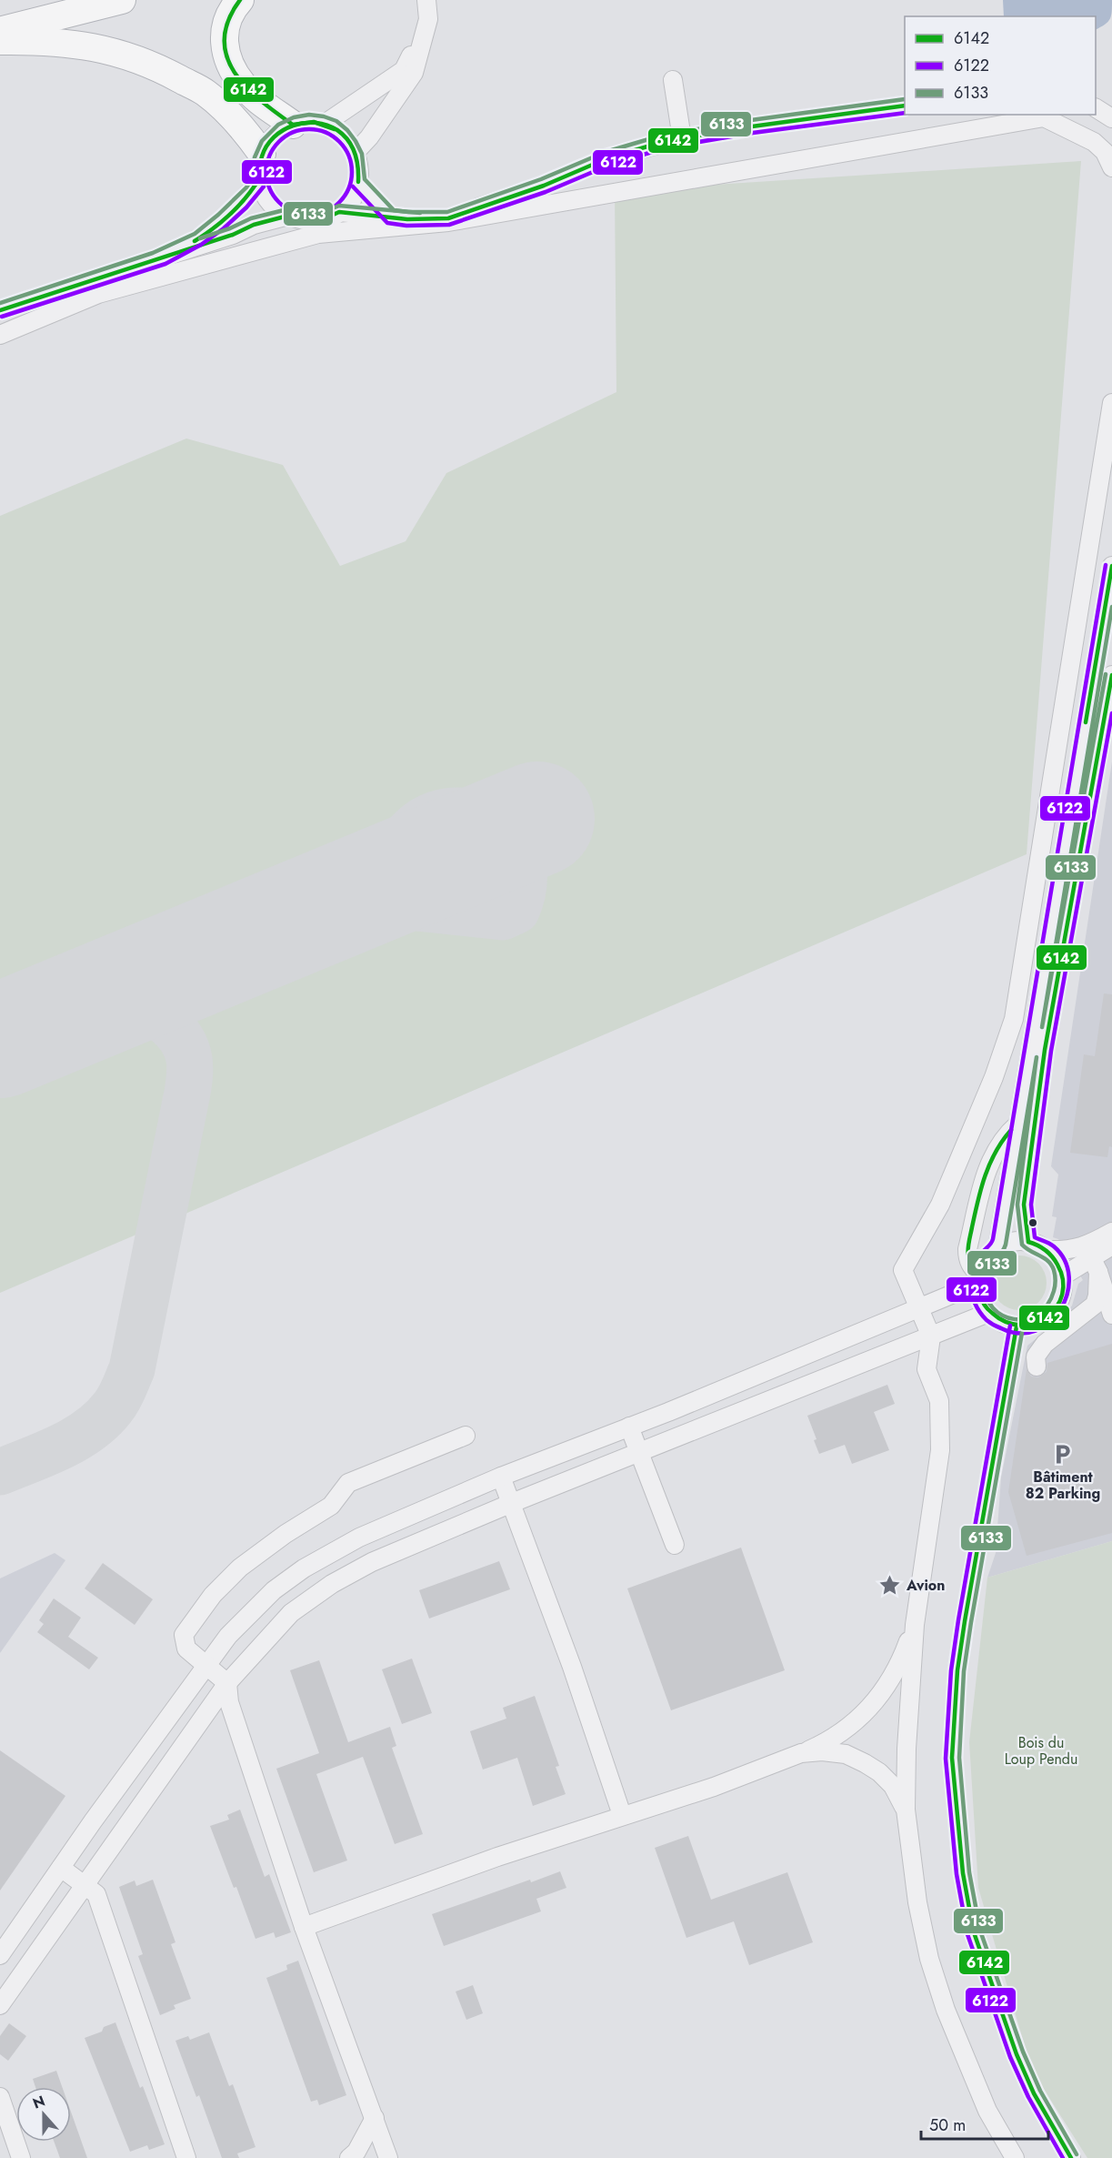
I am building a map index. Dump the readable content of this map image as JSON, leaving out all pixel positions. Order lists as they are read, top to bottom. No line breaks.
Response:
{"parks":["Bois du Loup Pendu"],"places":{"parking":["Bâtiment 82 Parking"],"place":["Avion"]},"lines":["transit line 6142","transit line 6133","transit line 6122"],"legend":["6142","6122","6133"],"scale_bar":"50 m","north":"top"}
